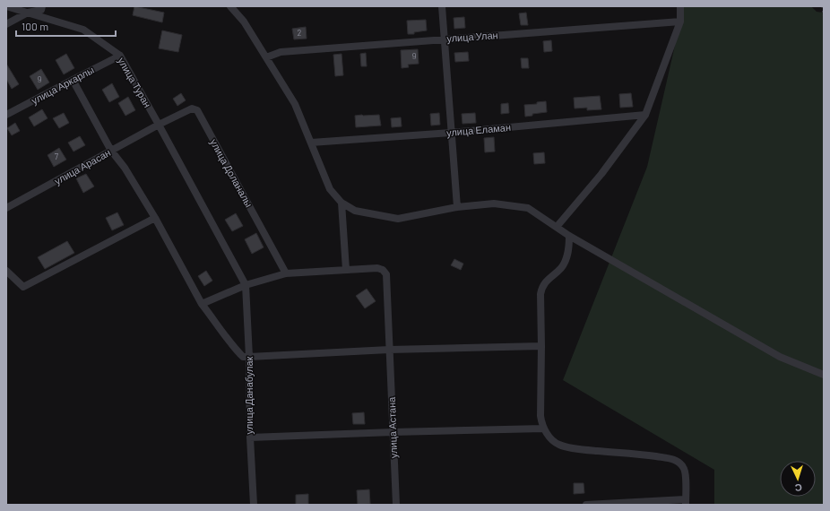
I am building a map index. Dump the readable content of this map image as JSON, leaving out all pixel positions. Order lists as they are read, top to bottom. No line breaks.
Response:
{"streets":{"street":["улица Улан","улица Туран","улица Аркарлы","улица Еламан","улица Арасан","улица Доланалы","улица Данабулак","улица Астана"]},"crossings":[["улица Туран","улица Аркарлы"],["улица Туран","улица Арасан"],["улица Туран","улица Доланалы"],["улица Туран","улица Данабулак"],["улица Арасан","улица Доланалы"]],"house_numbers":["2","9","9","7"],"scale_bar":"100 m","north":"bottom"}
